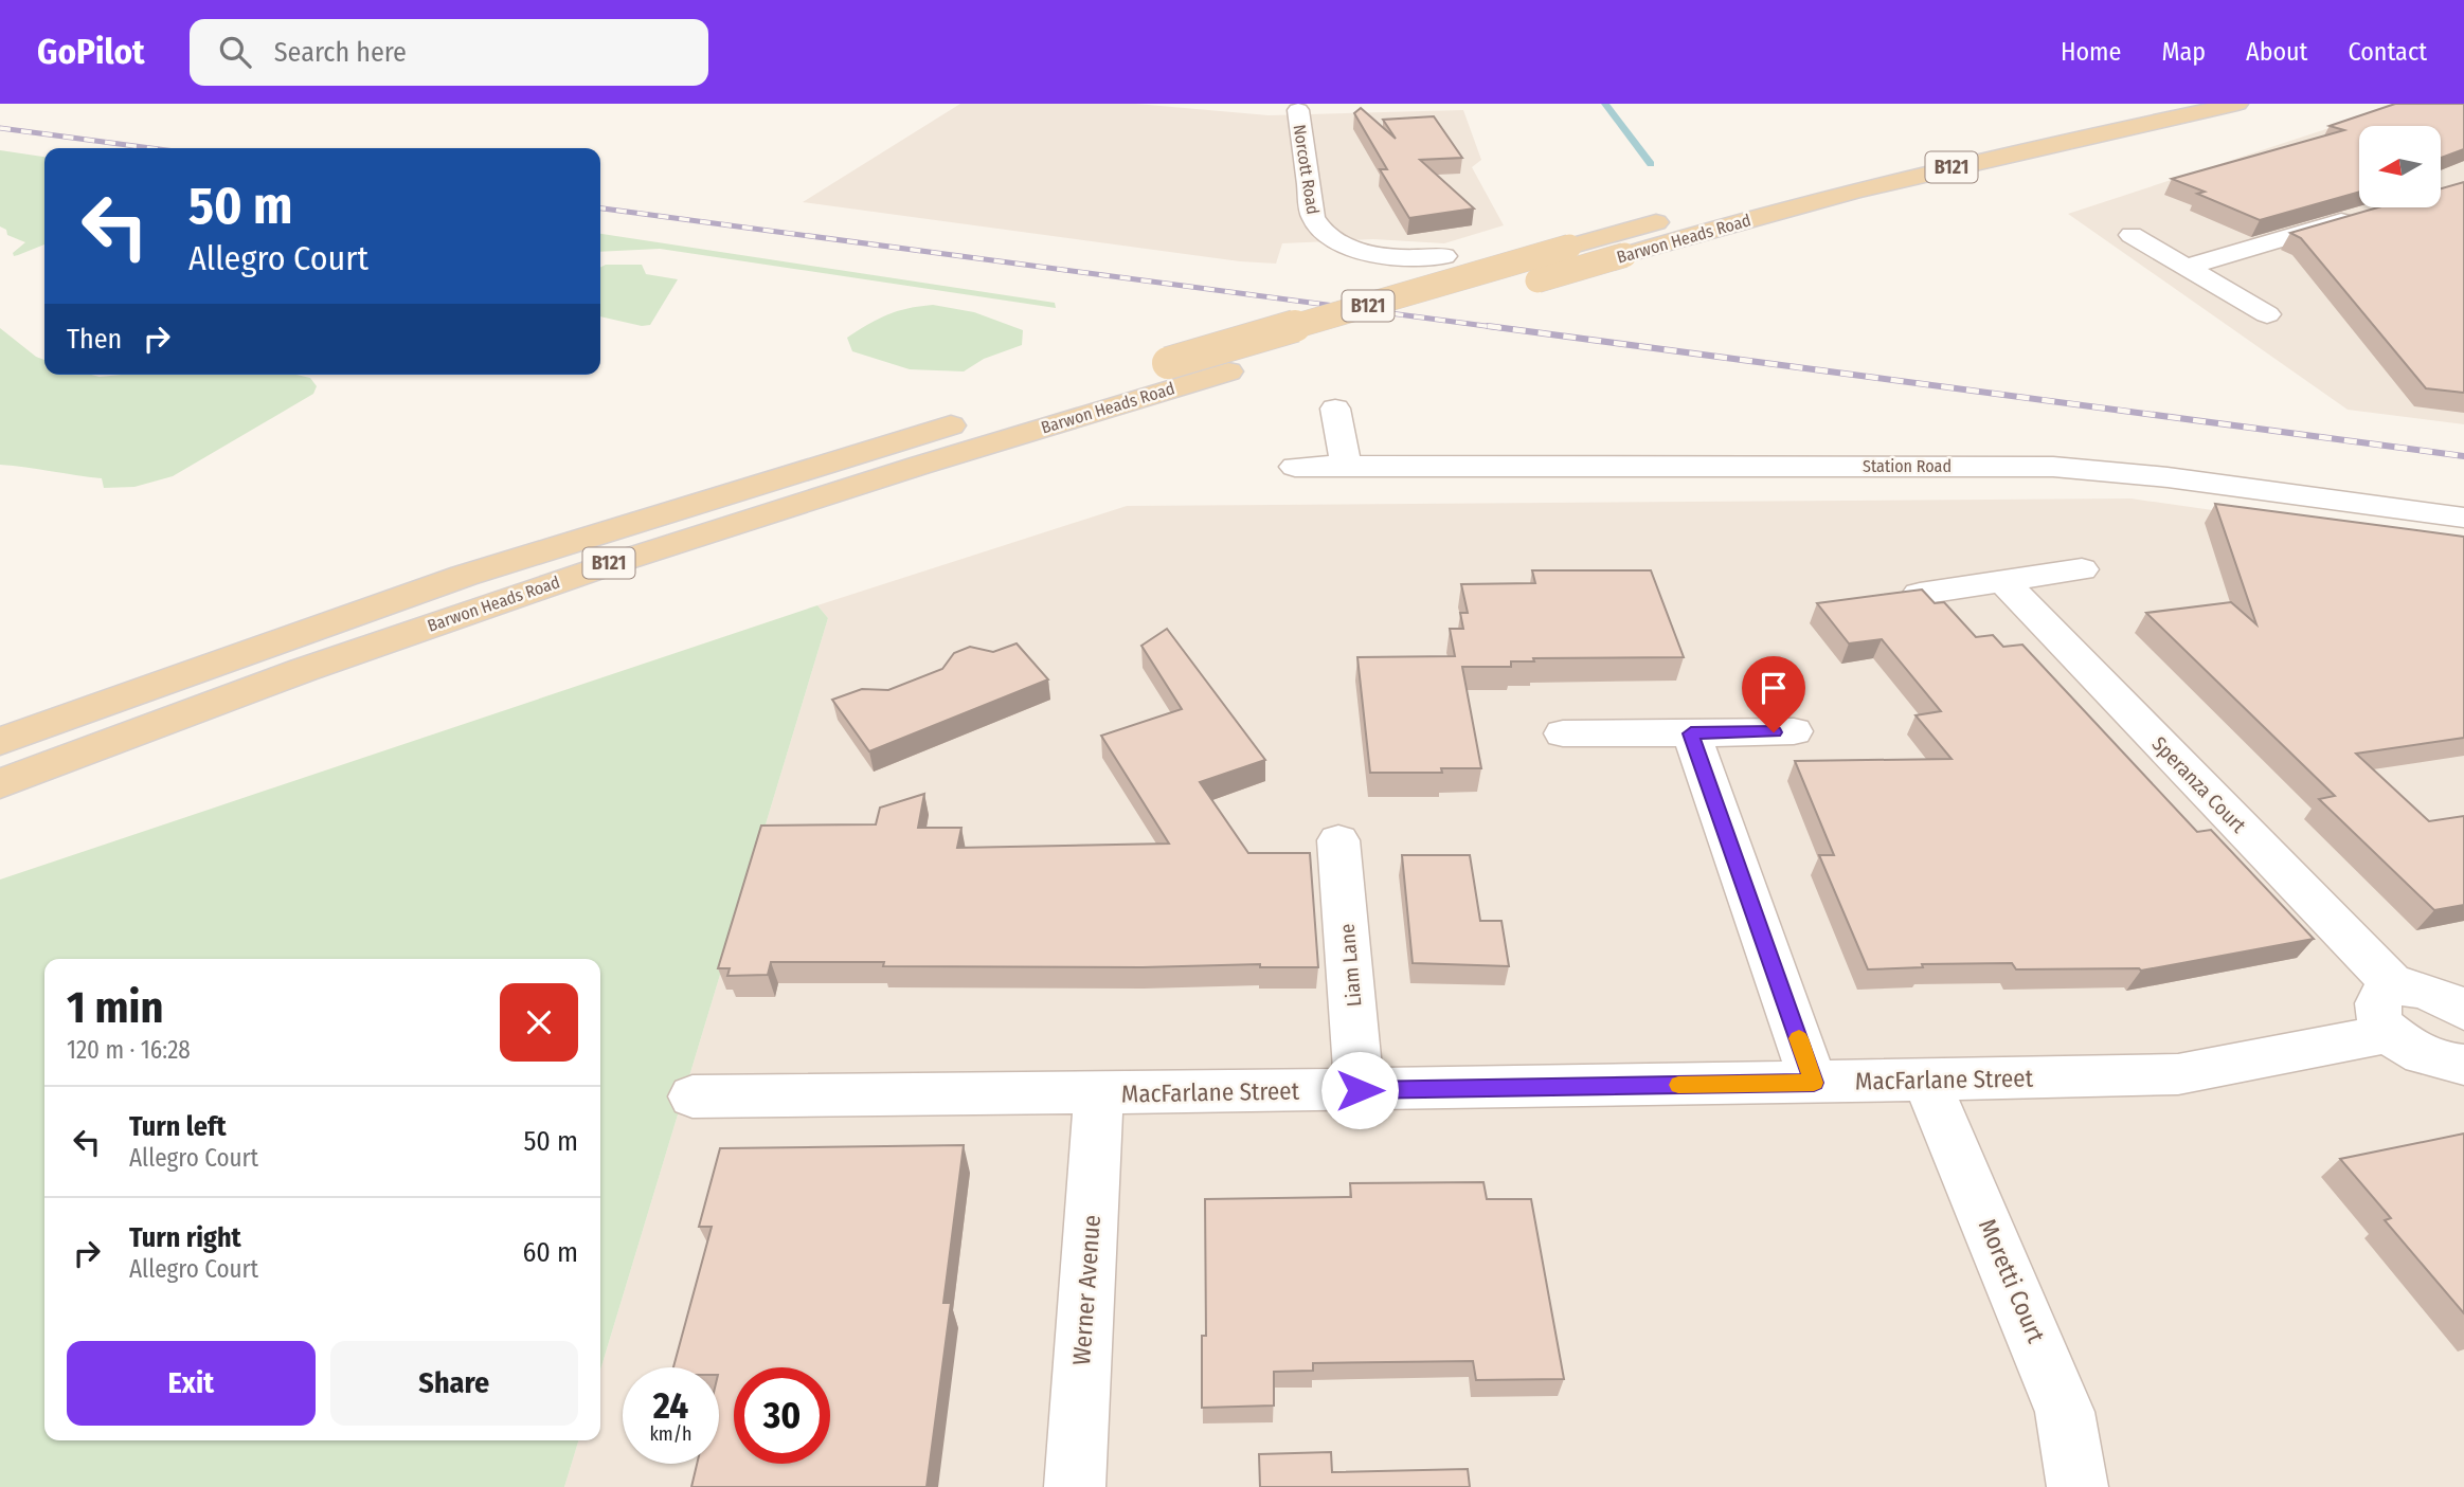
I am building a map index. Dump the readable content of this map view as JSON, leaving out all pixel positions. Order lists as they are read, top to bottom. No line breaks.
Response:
{"streets":{"main road":["B121","Barwon Heads Road"],"street":["Norcott Road","Station Road","Speranza Court","Liam Lane","MacFarlane Street","Moretti Court","Werner Avenue"]},"crossings":[["Speranza Court","MacFarlane Street"],["Liam Lane","MacFarlane Street"],["MacFarlane Street","Moretti Court"],["MacFarlane Street","Werner Avenue"]],"north":"left","page":{"header":"GoPilot","search":"Search here","nav":["Home","Map","About","Contact"],"turn":["50 m","Allegro Court"],"then":"Then","heading":["1 min","120 m · 16:28"],"list":[{"name":"Turn left","note":"Allegro Court","value":"50 m"},{"name":"Turn right","note":"Allegro Court","value":"60 m"}],"buttons":["Exit","Share"],"speed":"24 km/h","limit":"30"}}
